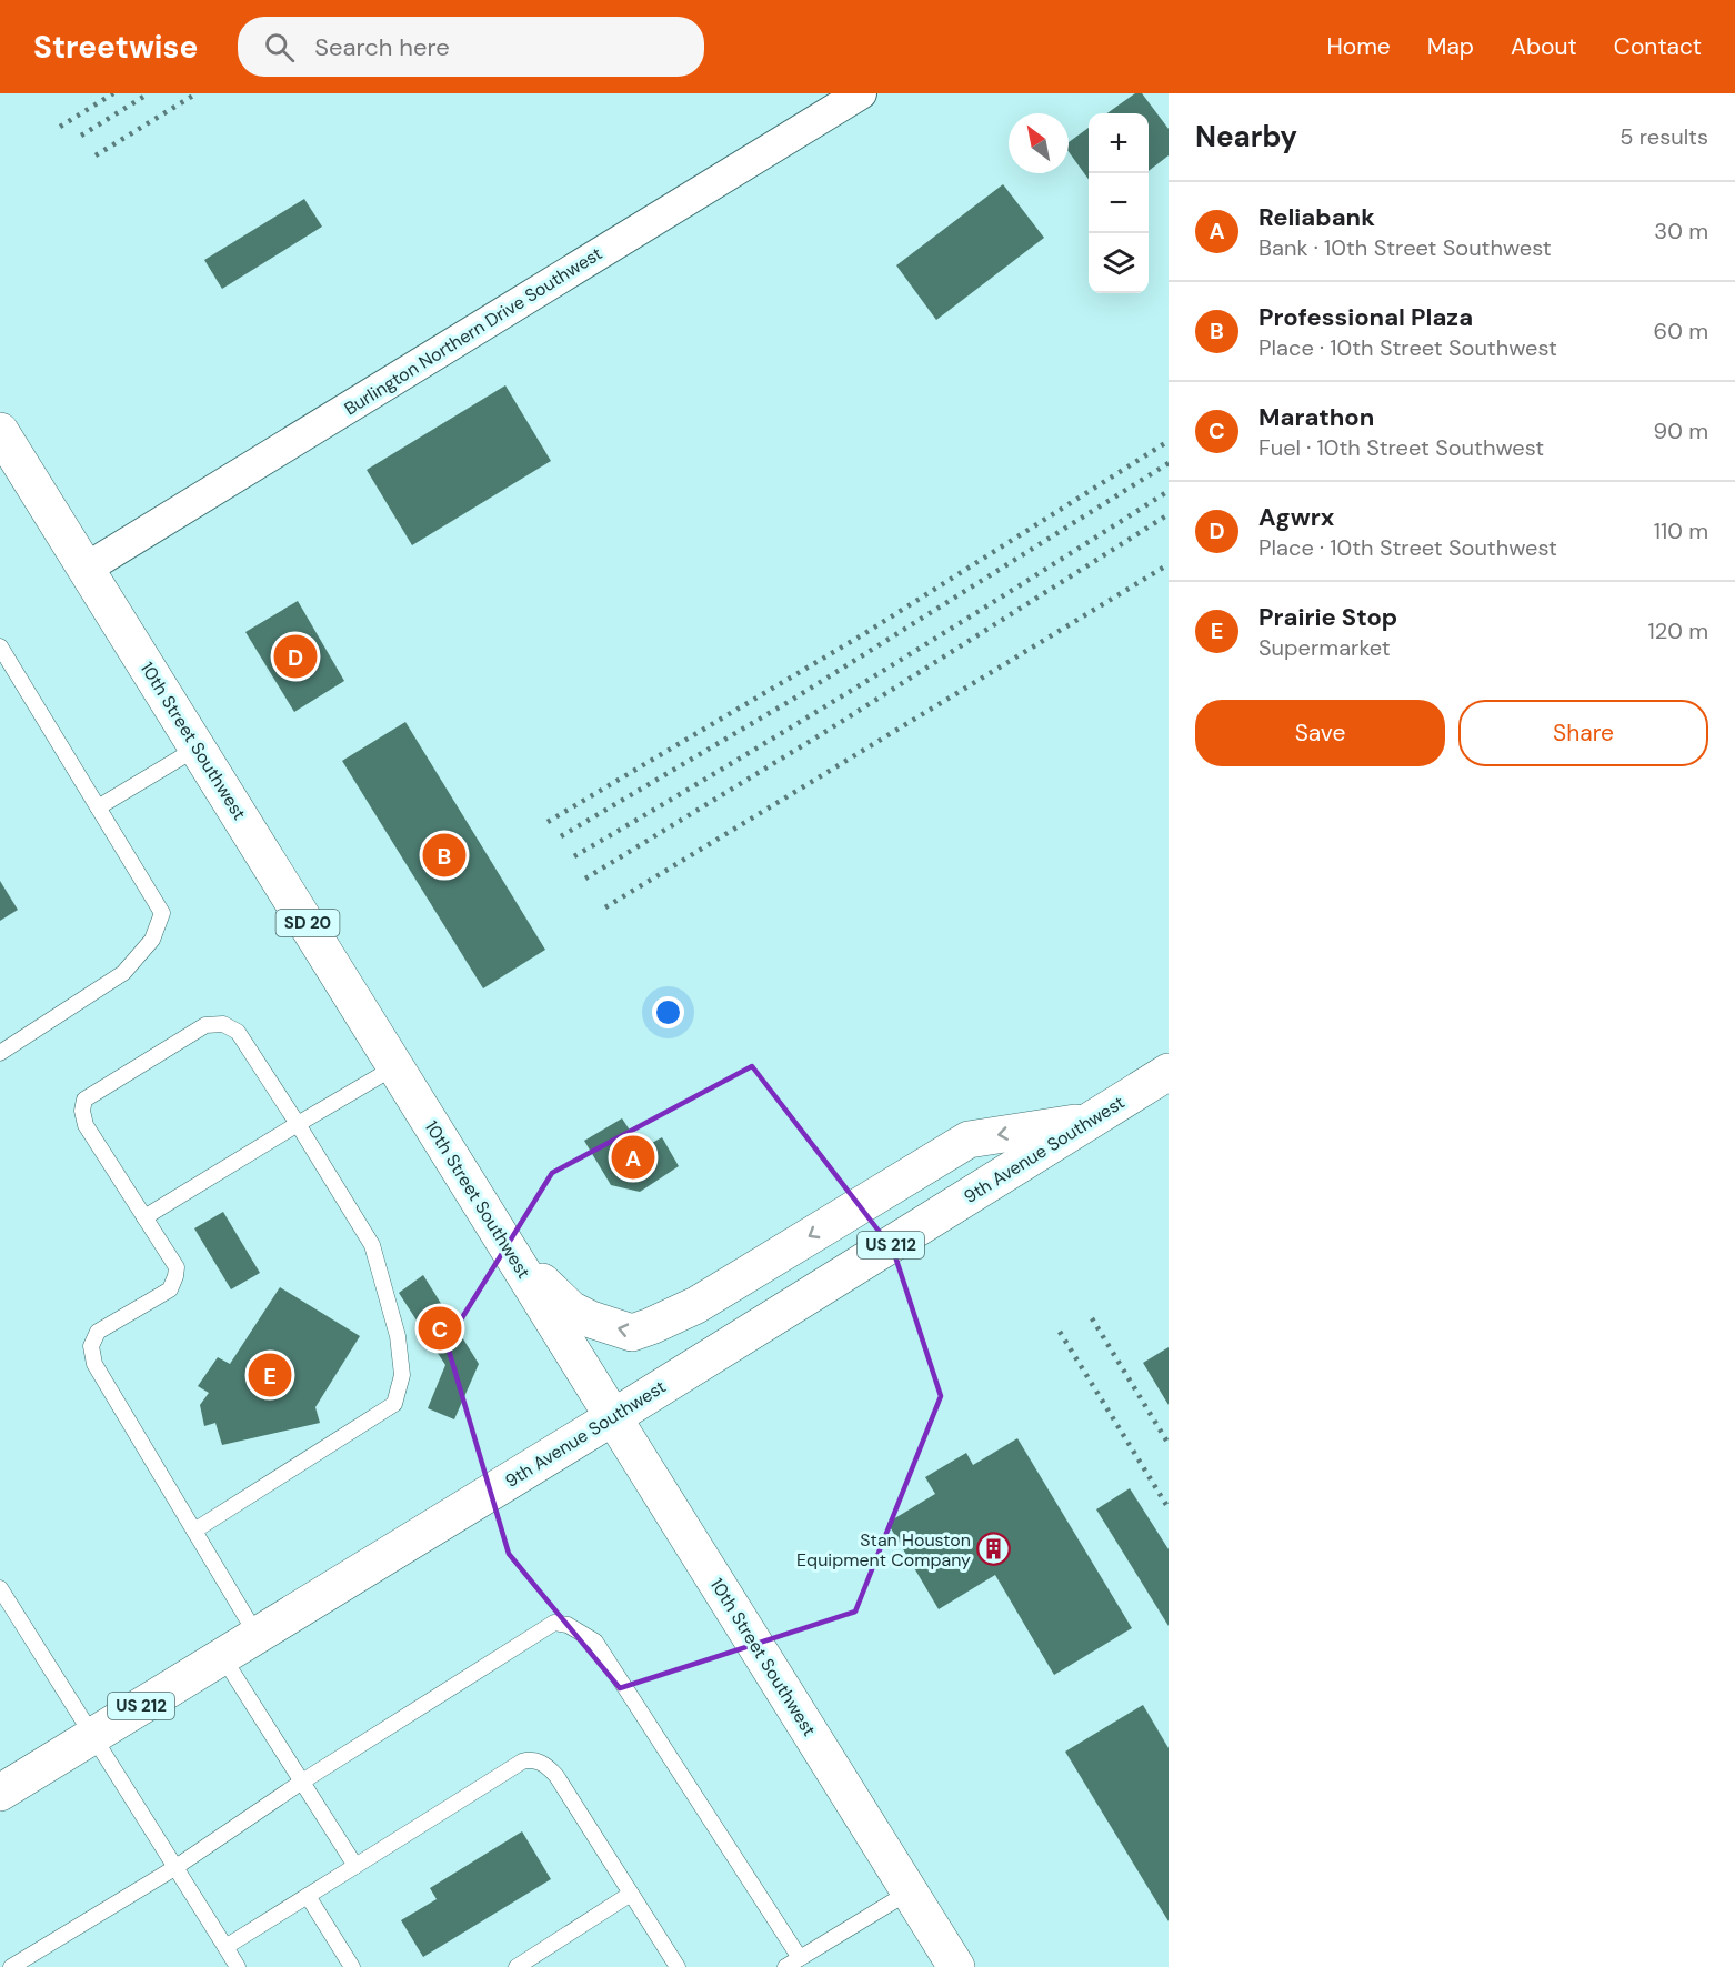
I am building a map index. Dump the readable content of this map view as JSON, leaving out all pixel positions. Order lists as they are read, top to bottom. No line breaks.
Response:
{"streets":{"main road":["10th Street Southwest","SD 20","9th Avenue Southwest","US 212"],"street":["Burlington Northern Drive Southwest"]},"crossings":[["Burlington Northern Drive Southwest","10th Street Southwest"],["10th Street Southwest","9th Avenue Southwest"]],"places":{"building":["Stan Houston Equipment Company"]},"north":"top left","page":{"header":"Streetwise","search":"Search here","nav":["Home","Map","About","Contact"],"heading":["Nearby","5 results"],"map_buttons":["+","−"],"list":[{"mark":"A","name":"Reliabank","note":"Bank · 10th Street Southwest","value":"30 m"},{"mark":"B","name":"Professional Plaza","note":"Place · 10th Street Southwest","value":"60 m"},{"mark":"C","name":"Marathon","note":"Fuel · 10th Street Southwest","value":"90 m"},{"mark":"D","name":"Agwrx","note":"Place · 10th Street Southwest","value":"110 m"},{"mark":"E","name":"Prairie Stop","note":"Supermarket","value":"120 m"}],"pins":["D","B","A","C","E"],"buttons":["Save","Share"]}}
